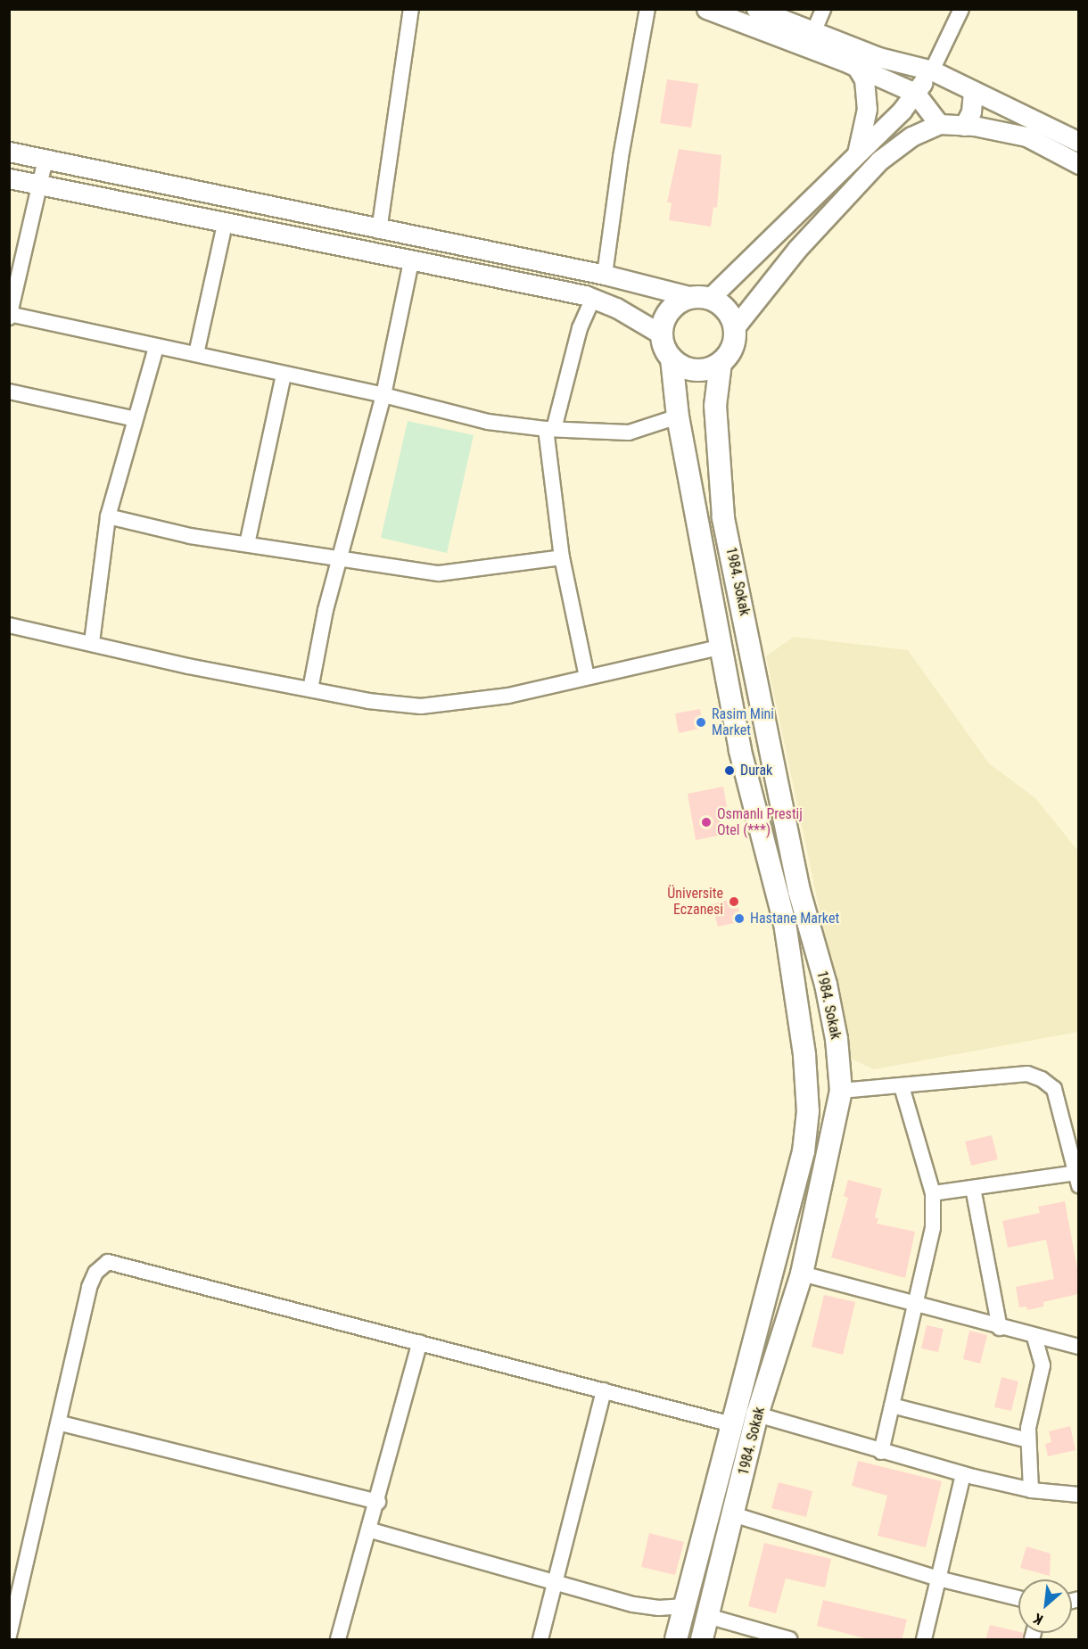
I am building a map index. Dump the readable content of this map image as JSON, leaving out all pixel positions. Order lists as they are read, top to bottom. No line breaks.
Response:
{"streets":{"main road":["1984. Sokak"]},"places":["Rasim Mini Market","Durak","Osmanlı Prestij Otel (***)","Üniversite Eczanesi","Hastane Market"],"north":"bottom left"}
